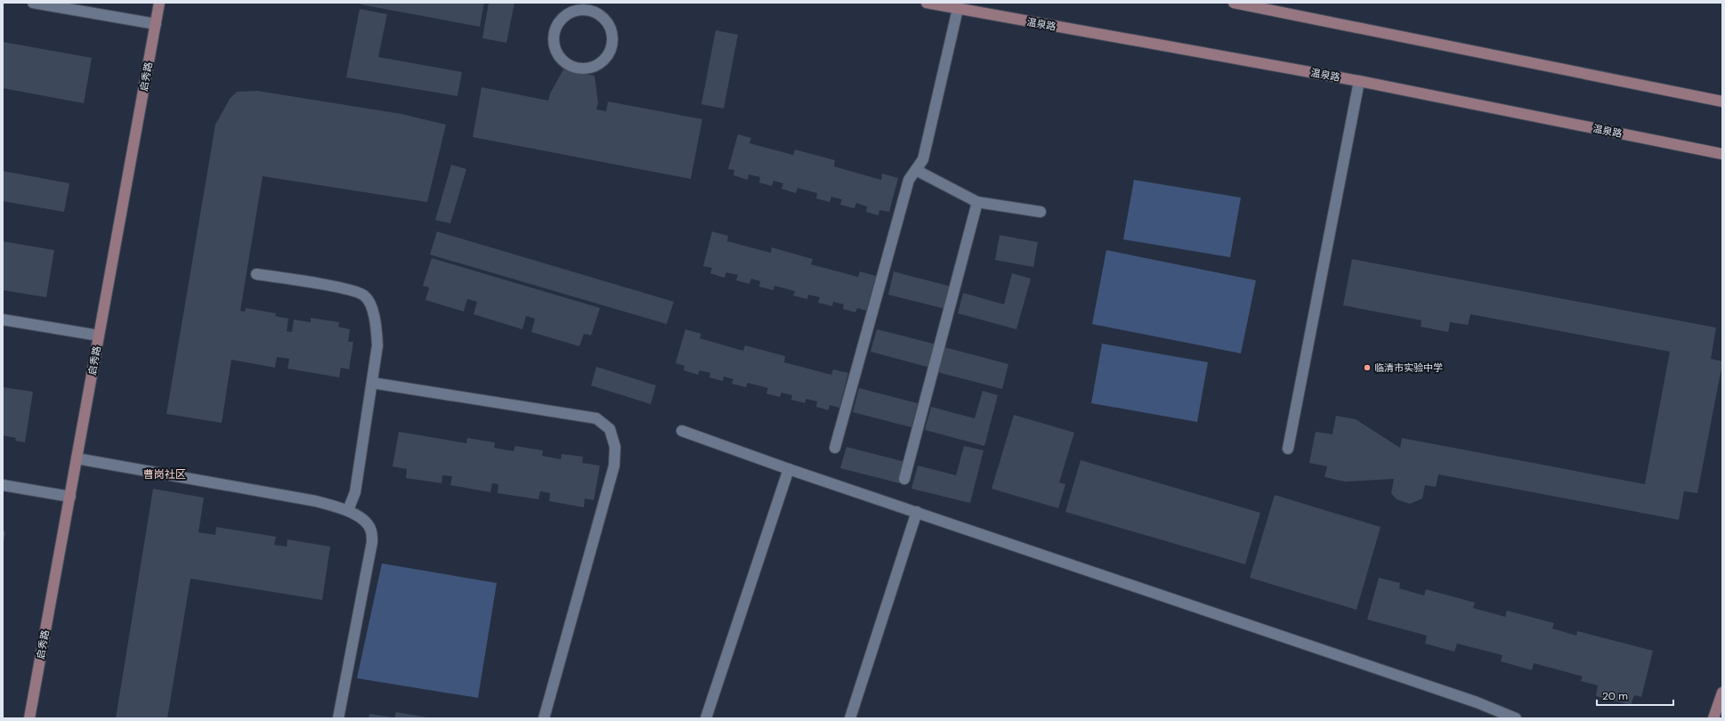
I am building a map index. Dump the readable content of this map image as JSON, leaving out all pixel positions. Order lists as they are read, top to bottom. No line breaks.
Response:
{"streets":{"main road":["温泉路","启秀路"]},"districts":["曹岗社区"],"places":["临清市实验中学"],"scale_bar":"20 m"}
